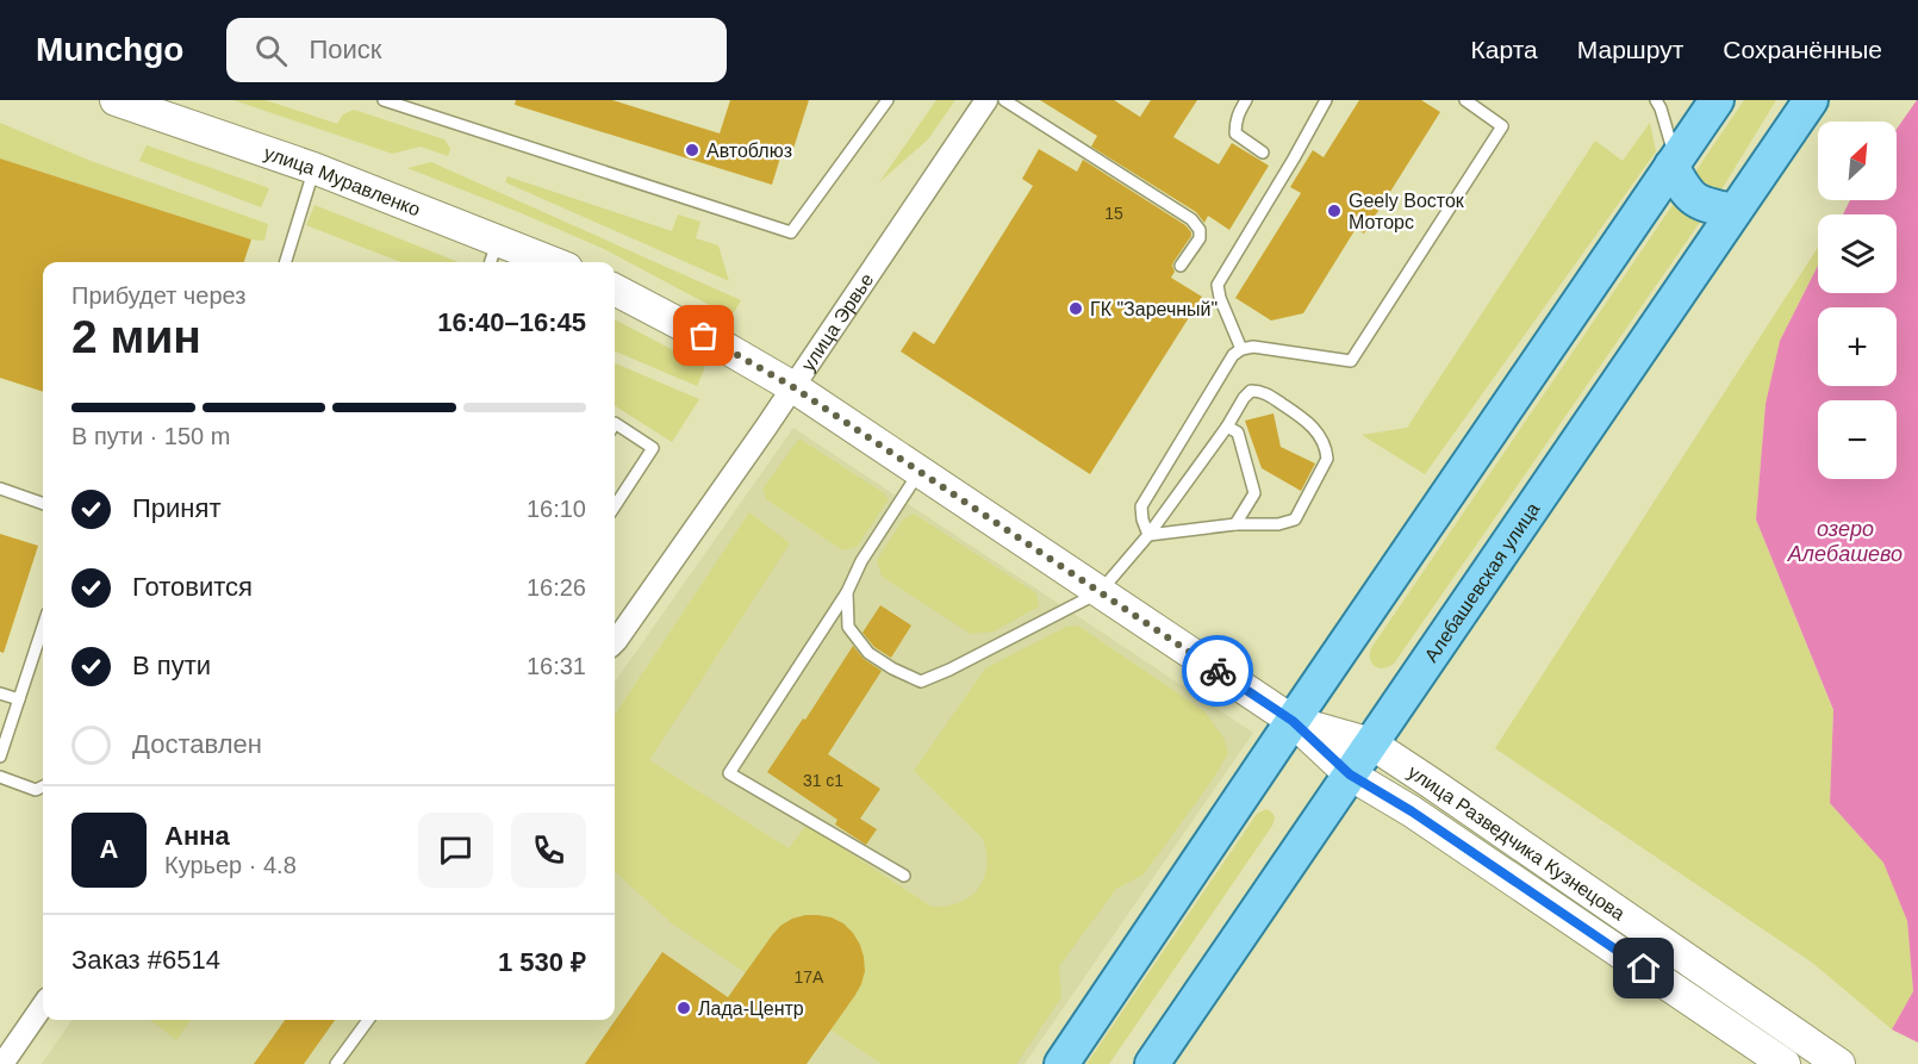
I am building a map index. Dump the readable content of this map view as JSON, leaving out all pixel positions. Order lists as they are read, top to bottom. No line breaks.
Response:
{"streets":{"main road":["улица Муравленко","Алебашевская улица","улица Разведчика Кузнецова"],"street":["улица Эрвье"]},"crossings":[["Алебашевская улица","улица Разведчика Кузнецова"]],"water":["озеро Алебашево"],"places":["Автоблюз","Geely Восток Моторс","ГК \"Заречный\"","Лада-Центр"],"house_numbers":["15","31 с1","17А"],"north":"top right","page":{"header":"Munchgo","search":"Поиск","nav":["Карта","Маршрут","Сохранённые"],"map_buttons":["+","−"],"heading":["2 мин","Прибудет через","16:40–16:45"],"panel":["Анна","Курьер · 4.8","Заказ #6514","1 530 ₽"],"bar":"В пути · 150 m","list":[["Принят","16:10"],["Готовится","16:26"],["В пути","16:31"],"Доставлен"],"round":"А"}}
